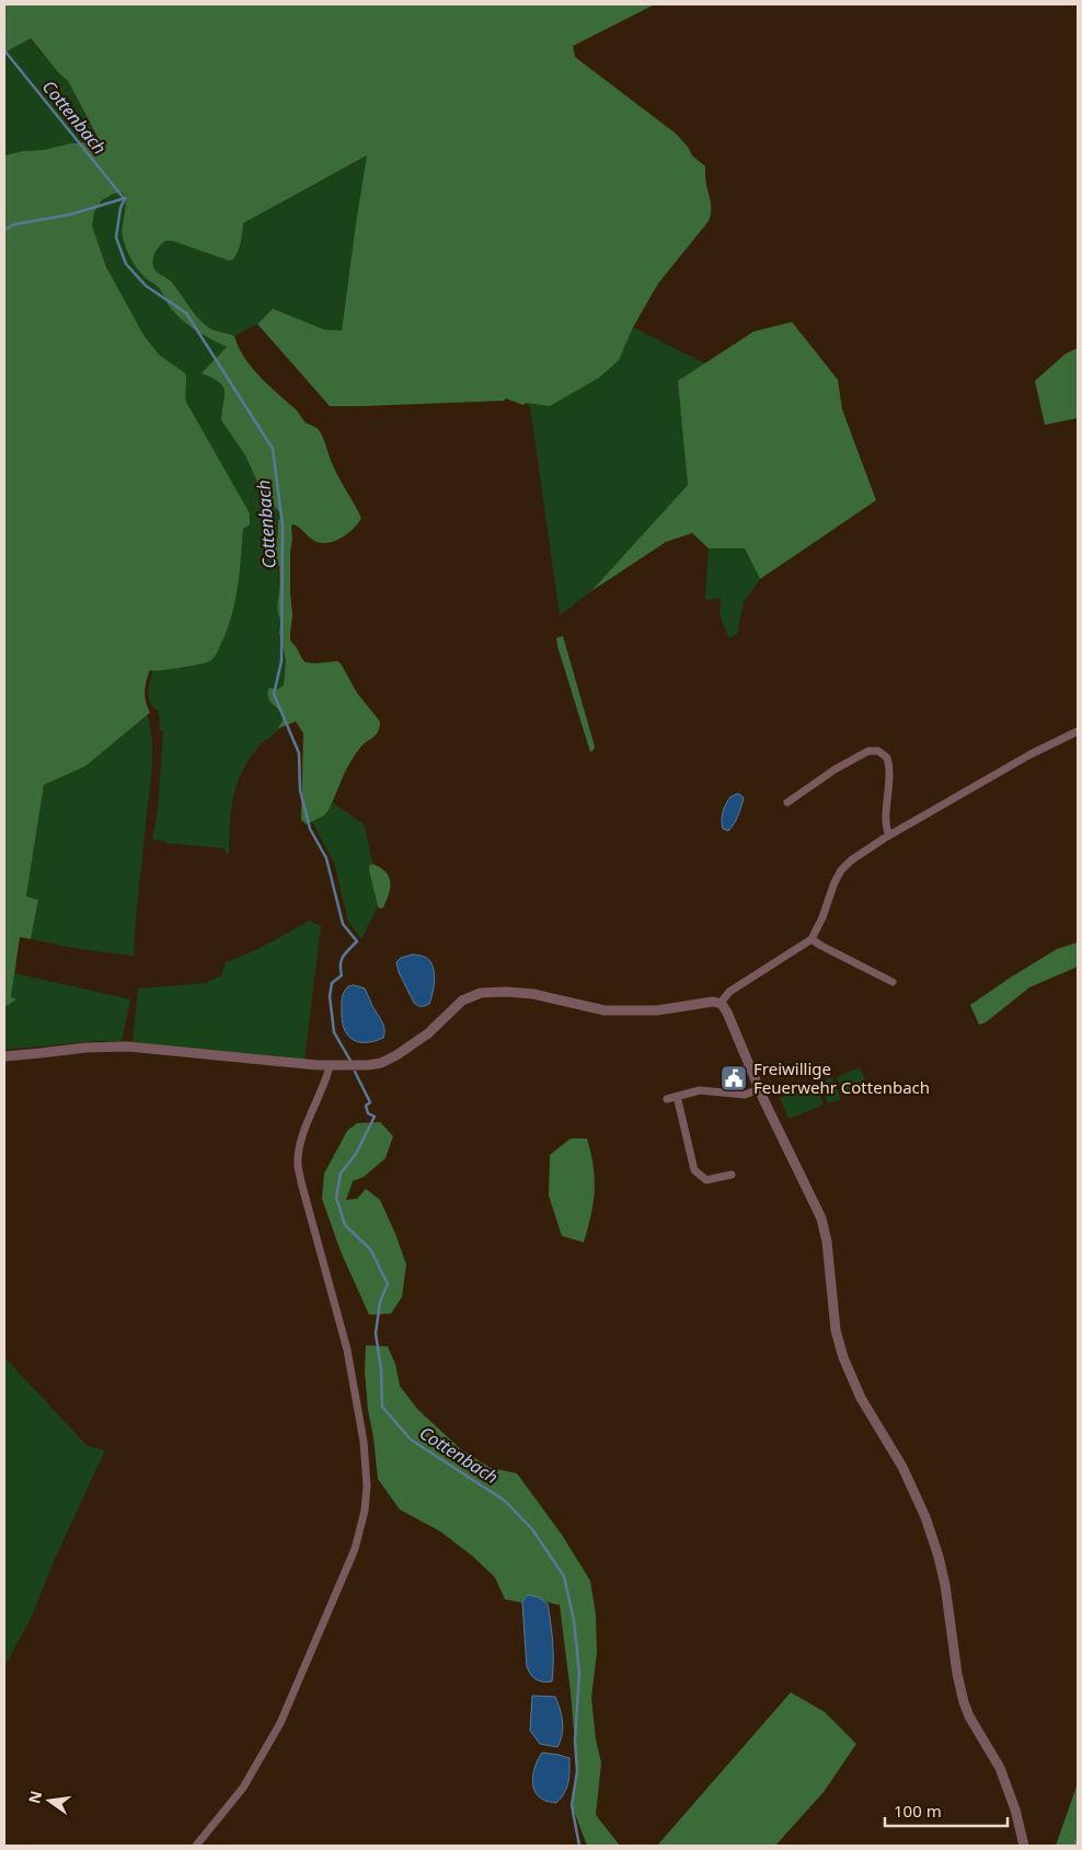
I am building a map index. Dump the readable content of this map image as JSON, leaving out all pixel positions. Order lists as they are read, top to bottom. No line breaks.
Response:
{"water":["Cottenbach"],"places":{"public building":["Freiwillige Feuerwehr Cottenbach"]},"scale_bar":"100 m","north":"left"}
